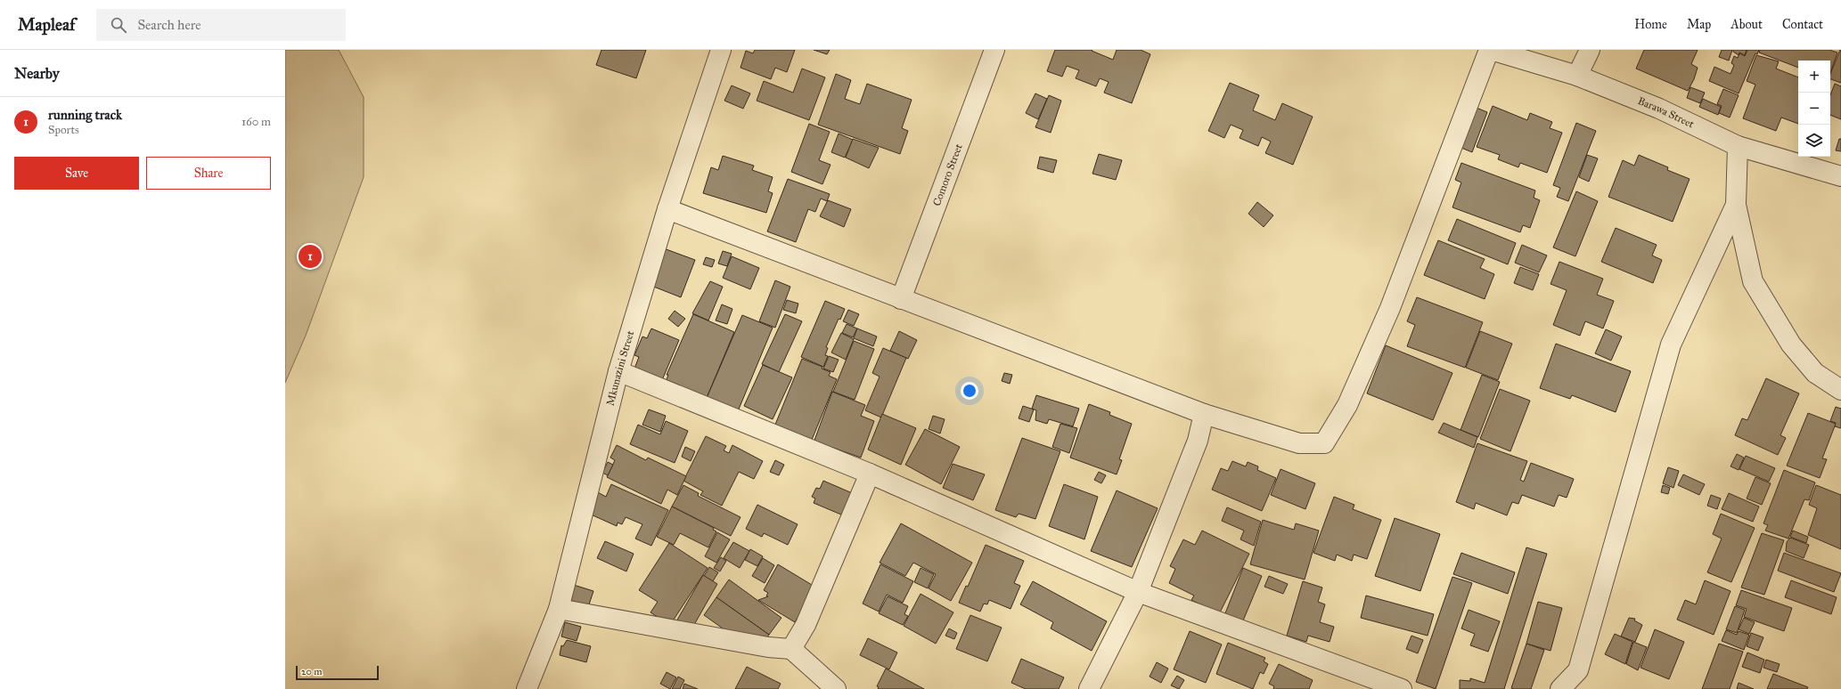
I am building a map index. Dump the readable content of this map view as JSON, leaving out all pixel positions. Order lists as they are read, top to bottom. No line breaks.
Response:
{"streets":{"street":["Barawa Street","Comoro Street","Mkunazini Street"]},"scale_bar":"20 m","page":{"header":"Mapleaf","search":"Search here","nav":["Home","Map","About","Contact"],"heading":"Nearby","map_buttons":["+","−"],"list":[{"mark":"1","name":"running track","note":"Sports","value":"160 m"}],"buttons":["Save","Share"],"pins":"1","scale":"20 m"}}
